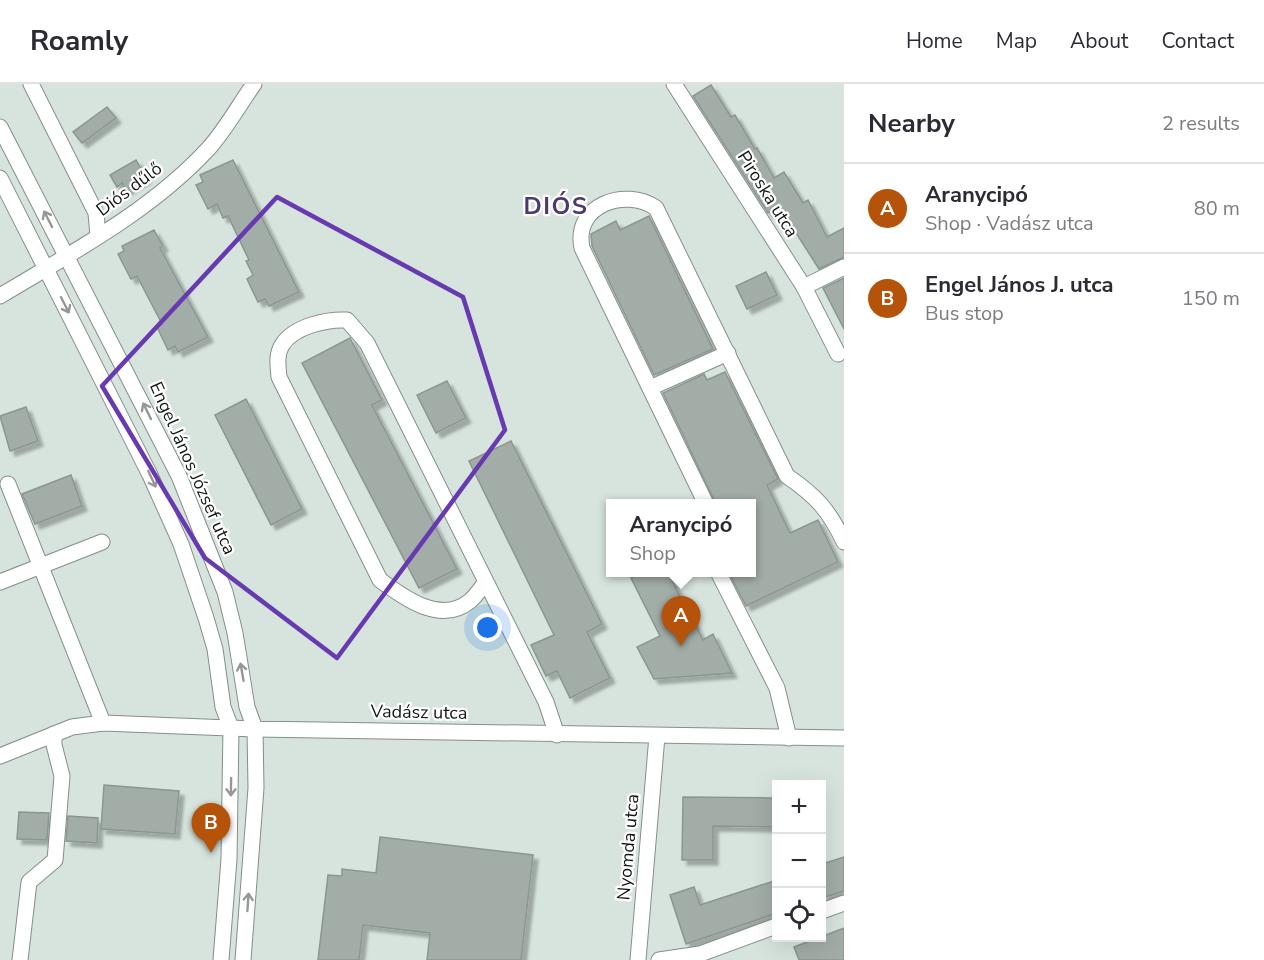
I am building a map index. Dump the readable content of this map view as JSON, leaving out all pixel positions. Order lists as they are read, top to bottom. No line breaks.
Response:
{"streets":{"street":["Diós dűlő","Piroska utca","Engel János József utca","Vadász utca","Nyomda utca"]},"crossings":[["Diós dűlő","Engel János József utca"],["Engel János József utca","Vadász utca"],["Vadász utca","Nyomda utca"]],"districts":["DIÓS"],"page":{"header":"Roamly","nav":["Home","Map","About","Contact"],"heading":["Nearby","2 results"],"list":[{"mark":"A","name":"Aranycipó","note":"Shop · Vadász utca","value":"80 m"},{"mark":"B","name":"Engel János J. utca","note":"Bus stop","value":"150 m"}],"popup":["Aranycipó","Shop"],"pins":["A","B"],"map_buttons":["+","−"]}}
